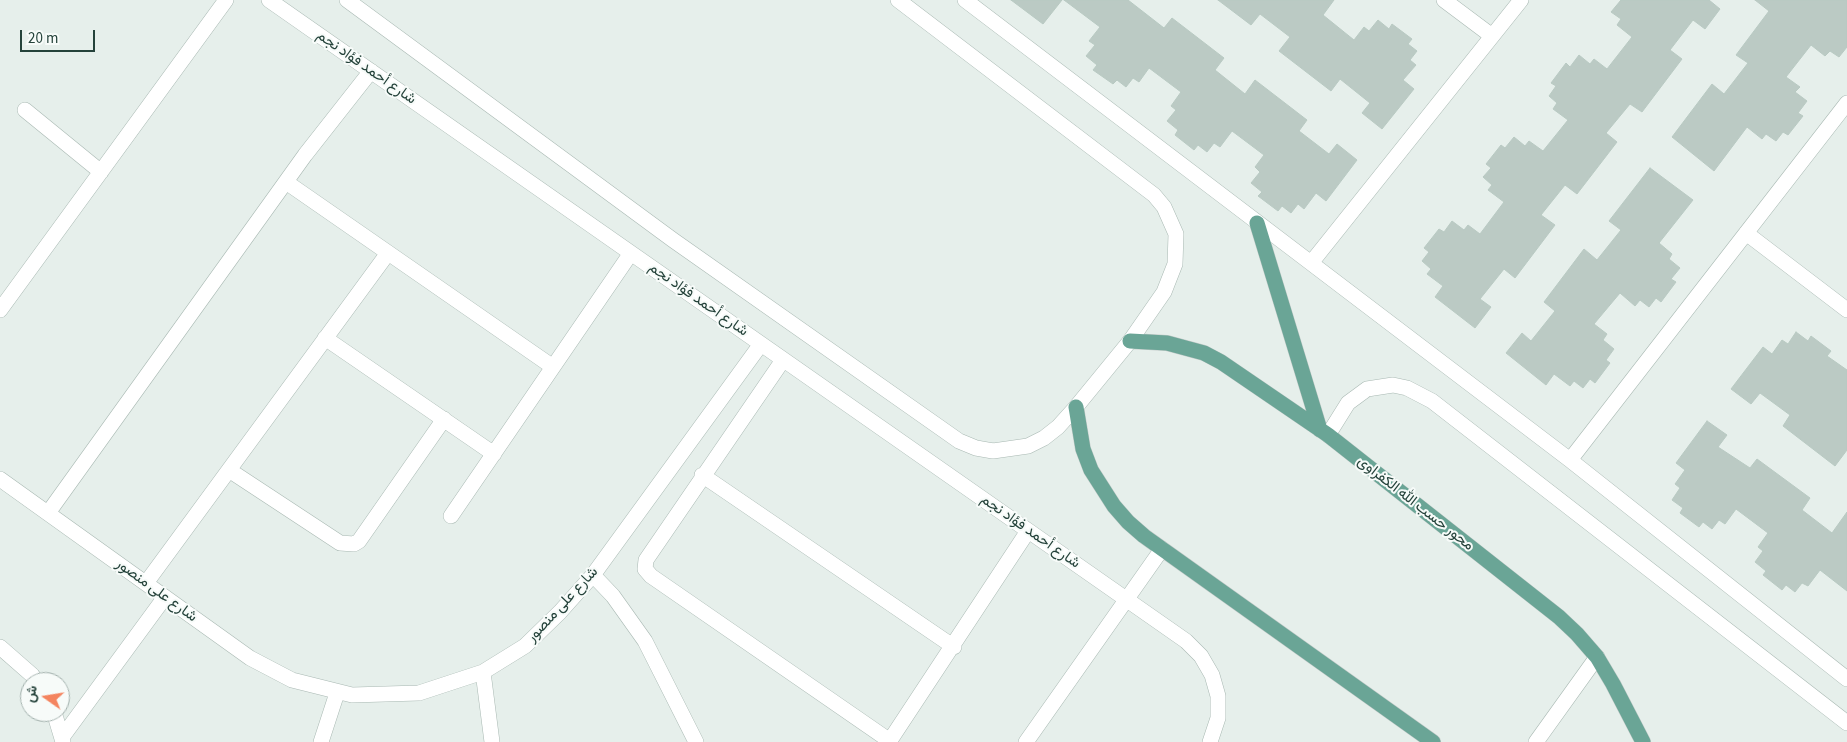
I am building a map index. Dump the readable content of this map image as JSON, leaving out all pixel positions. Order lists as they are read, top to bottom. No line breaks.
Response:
{"streets":{"main road":["محور حسب الله الكفراوى"],"street":["شارع أحمد فؤاد نجم","شارع على منصور"]},"crossings":[["شارع أحمد فؤاد نجم","شارع على منصور"]],"scale_bar":"20 m","north":"left"}
